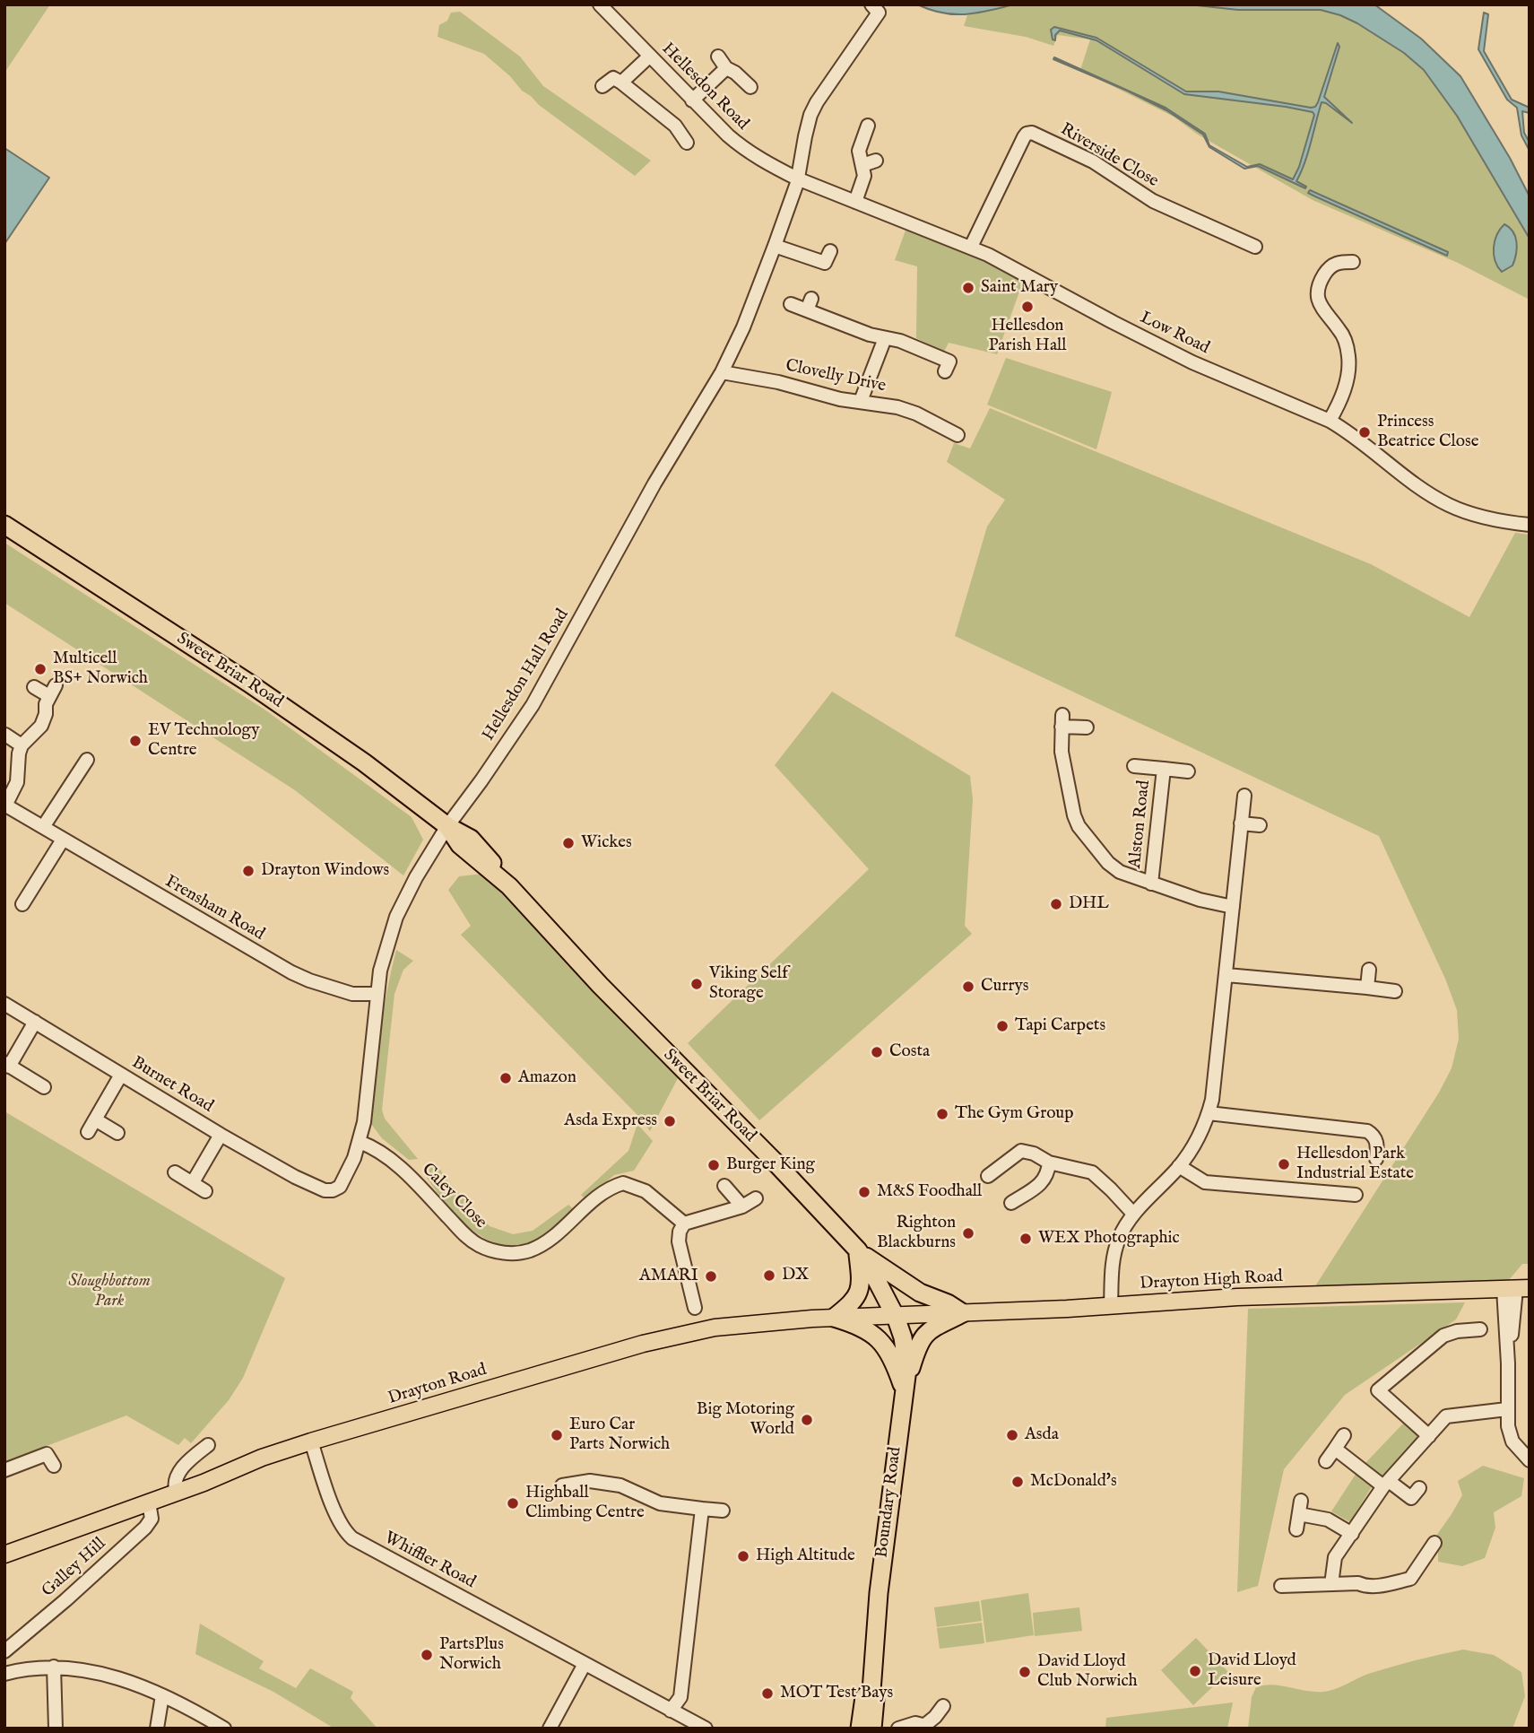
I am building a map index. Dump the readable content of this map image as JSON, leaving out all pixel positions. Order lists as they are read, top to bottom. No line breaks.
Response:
{"streets":{"highway":["Sweet Briar Road","Boundary Road"],"main road":["Drayton High Road","Drayton Road"],"street":["Hellesdon Road","Riverside Close","Low Road","Clovelly Drive","Hellesdon Hall Road","Alston Road","Frensham Road","Burnet Road","Caley Close","Whiffler Road","Galley Hill"]},"crossings":[["Hellesdon Road","Low Road"],["Hellesdon Road","Hellesdon Hall Road"],["Riverside Close","Low Road"],["Low Road","Hellesdon Hall Road"],["Clovelly Drive","Hellesdon Hall Road"],["Sweet Briar Road","Hellesdon Hall Road"],["Sweet Briar Road","Drayton High Road"],["Sweet Briar Road","Drayton Road"],["Sweet Briar Road","Boundary Road"],["Hellesdon Hall Road","Frensham Road"],["Hellesdon Hall Road","Burnet Road"],["Hellesdon Hall Road","Caley Close"],["Drayton High Road","Drayton Road"],["Drayton High Road","Boundary Road"],["Drayton Road","Boundary Road"],["Drayton Road","Whiffler Road"],["Drayton Road","Galley Hill"]],"parks":["Sloughbottom Park"],"places":["Saint Mary","Hellesdon Parish Hall","Princess Beatrice Close","Multicell BS+ Norwich","EV Technology Centre","Wickes","Drayton Windows","DHL","Viking Self Storage","Currys","Tapi Carpets","Costa","Amazon","The Gym Group","Asda Express","Hellesdon Park Industrial Estate","Burger King","M&S Foodhall","Righton Blackburns","WEX Photographic","DX","AMARI","Big Motoring World","Euro Car Parts Norwich","Asda","McDonald's","Highball Climbing Centre","High Altitude","PartsPlus Norwich","David Lloyd Leisure","David Lloyd Club Norwich","MOT Test Bays"]}
